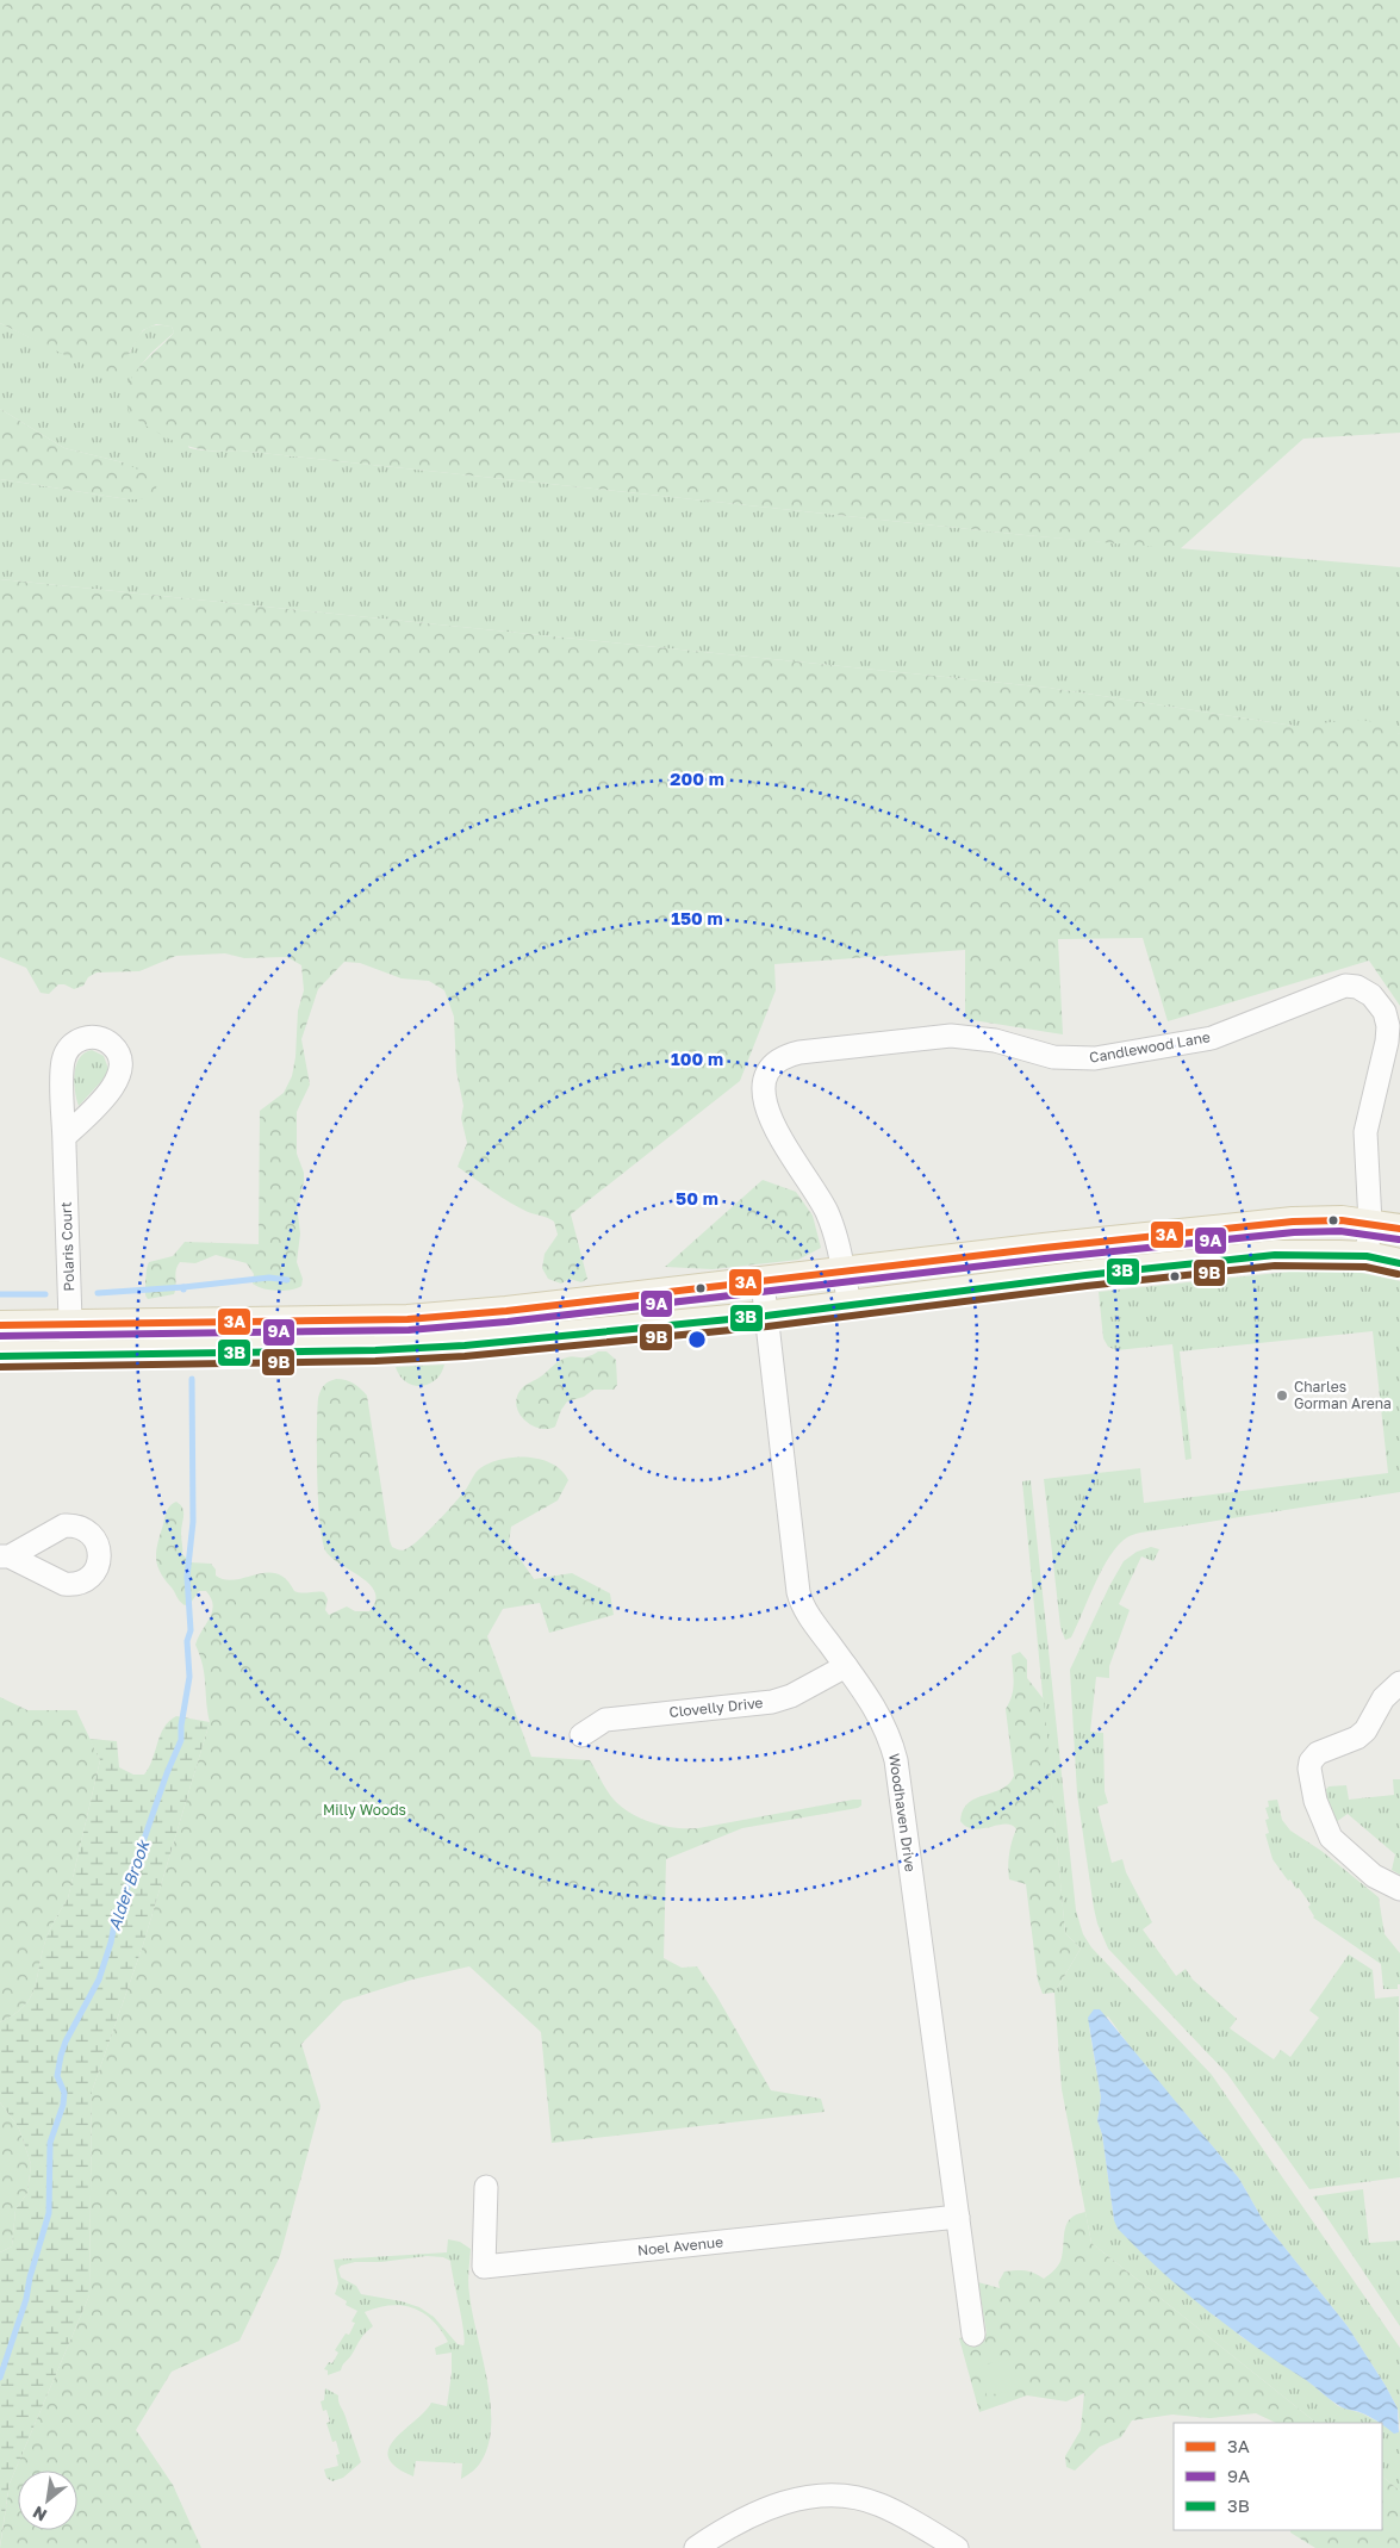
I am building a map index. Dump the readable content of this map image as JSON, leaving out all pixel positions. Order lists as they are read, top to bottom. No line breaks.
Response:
{"streets":{"street":["Candlewood Lane","Polaris Court","Clovelly Drive","Woodhaven Drive","Noel Avenue"]},"crossings":[["Clovelly Drive","Woodhaven Drive"],["Woodhaven Drive","Noel Avenue"]],"water":["Alder Brook"],"parks":["Milly Woods"],"places":["Charles Gorman Arena"],"lines":["transit line 3A","transit line 9A","transit line 3B","transit line 9B"],"legend":["3A","9A","3B"],"north":"bottom left","rings":["200 m","150 m","100 m","50 m"]}
